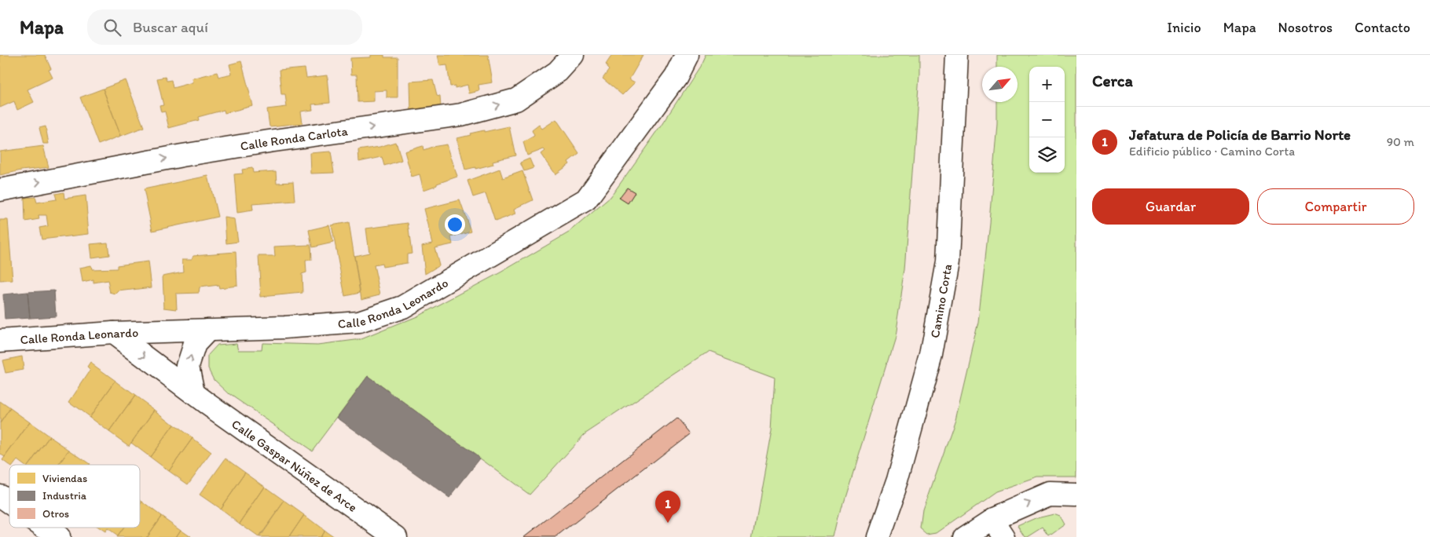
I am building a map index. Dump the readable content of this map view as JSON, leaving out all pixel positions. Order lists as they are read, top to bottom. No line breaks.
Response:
{"streets":{"street":["Calle Ronda Carlota","Camino Corta","Calle Ronda Leonardo","Calle Gaspar Núñez de Arce"]},"crossings":[["Calle Ronda Leonardo","Calle Gaspar Núñez de Arce"]],"one_way":["Calle Ronda Carlota"],"legend":["Viviendas","Industria","Otros"],"north":"top right","page":{"header":"Mapa","search":"Buscar aquí","nav":["Inicio","Mapa","Nosotros","Contacto"],"heading":"Cerca","map_buttons":["+","−"],"list":[{"mark":"1","name":"Jefatura de Policía de Barrio Norte","note":"Edificio público · Camino Corta","value":"90 m"}],"buttons":["Guardar","Compartir"],"pins":"1"}}
